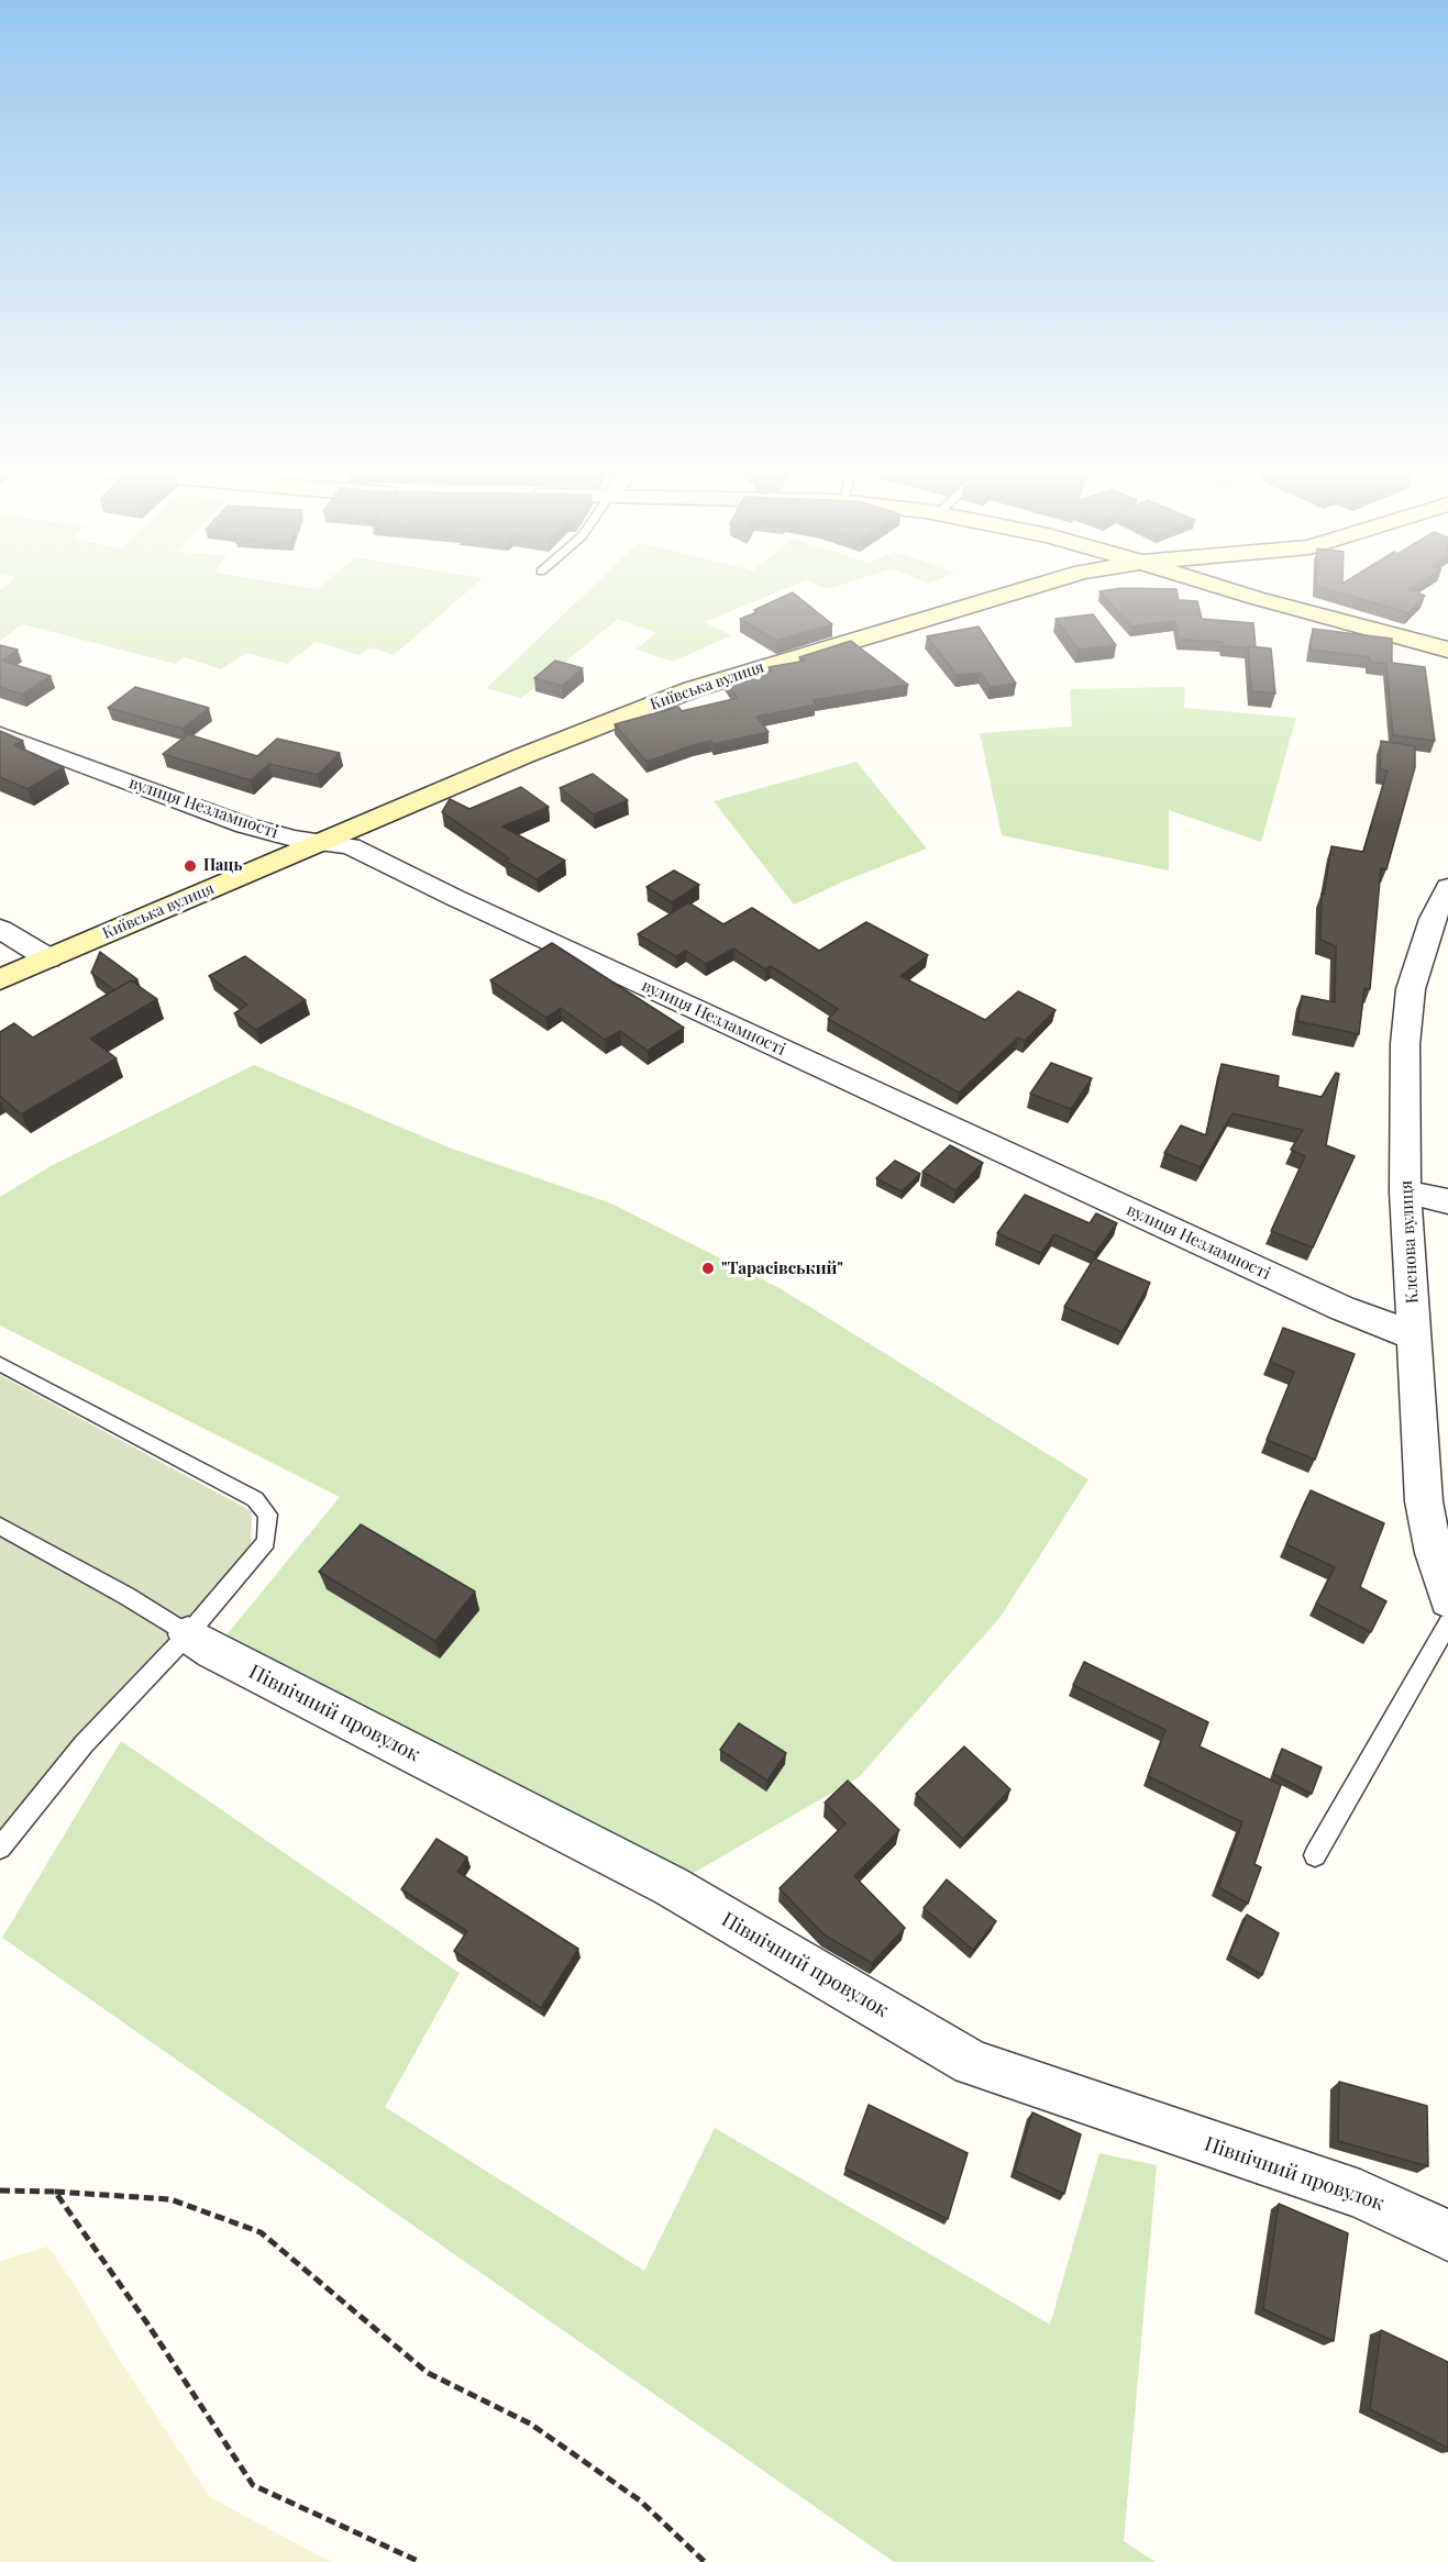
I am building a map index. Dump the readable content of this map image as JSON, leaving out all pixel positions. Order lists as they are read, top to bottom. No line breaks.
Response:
{"streets":{"main road":["Київська вулиця"],"street":["вулиця Незламності","Кленова вулиця","Північний провулок"]},"crossings":[["Київська вулиця","вулиця Незламності"],["вулиця Незламності","Кленова вулиця"]],"places":["Паць","\"Тарасівський\""]}
